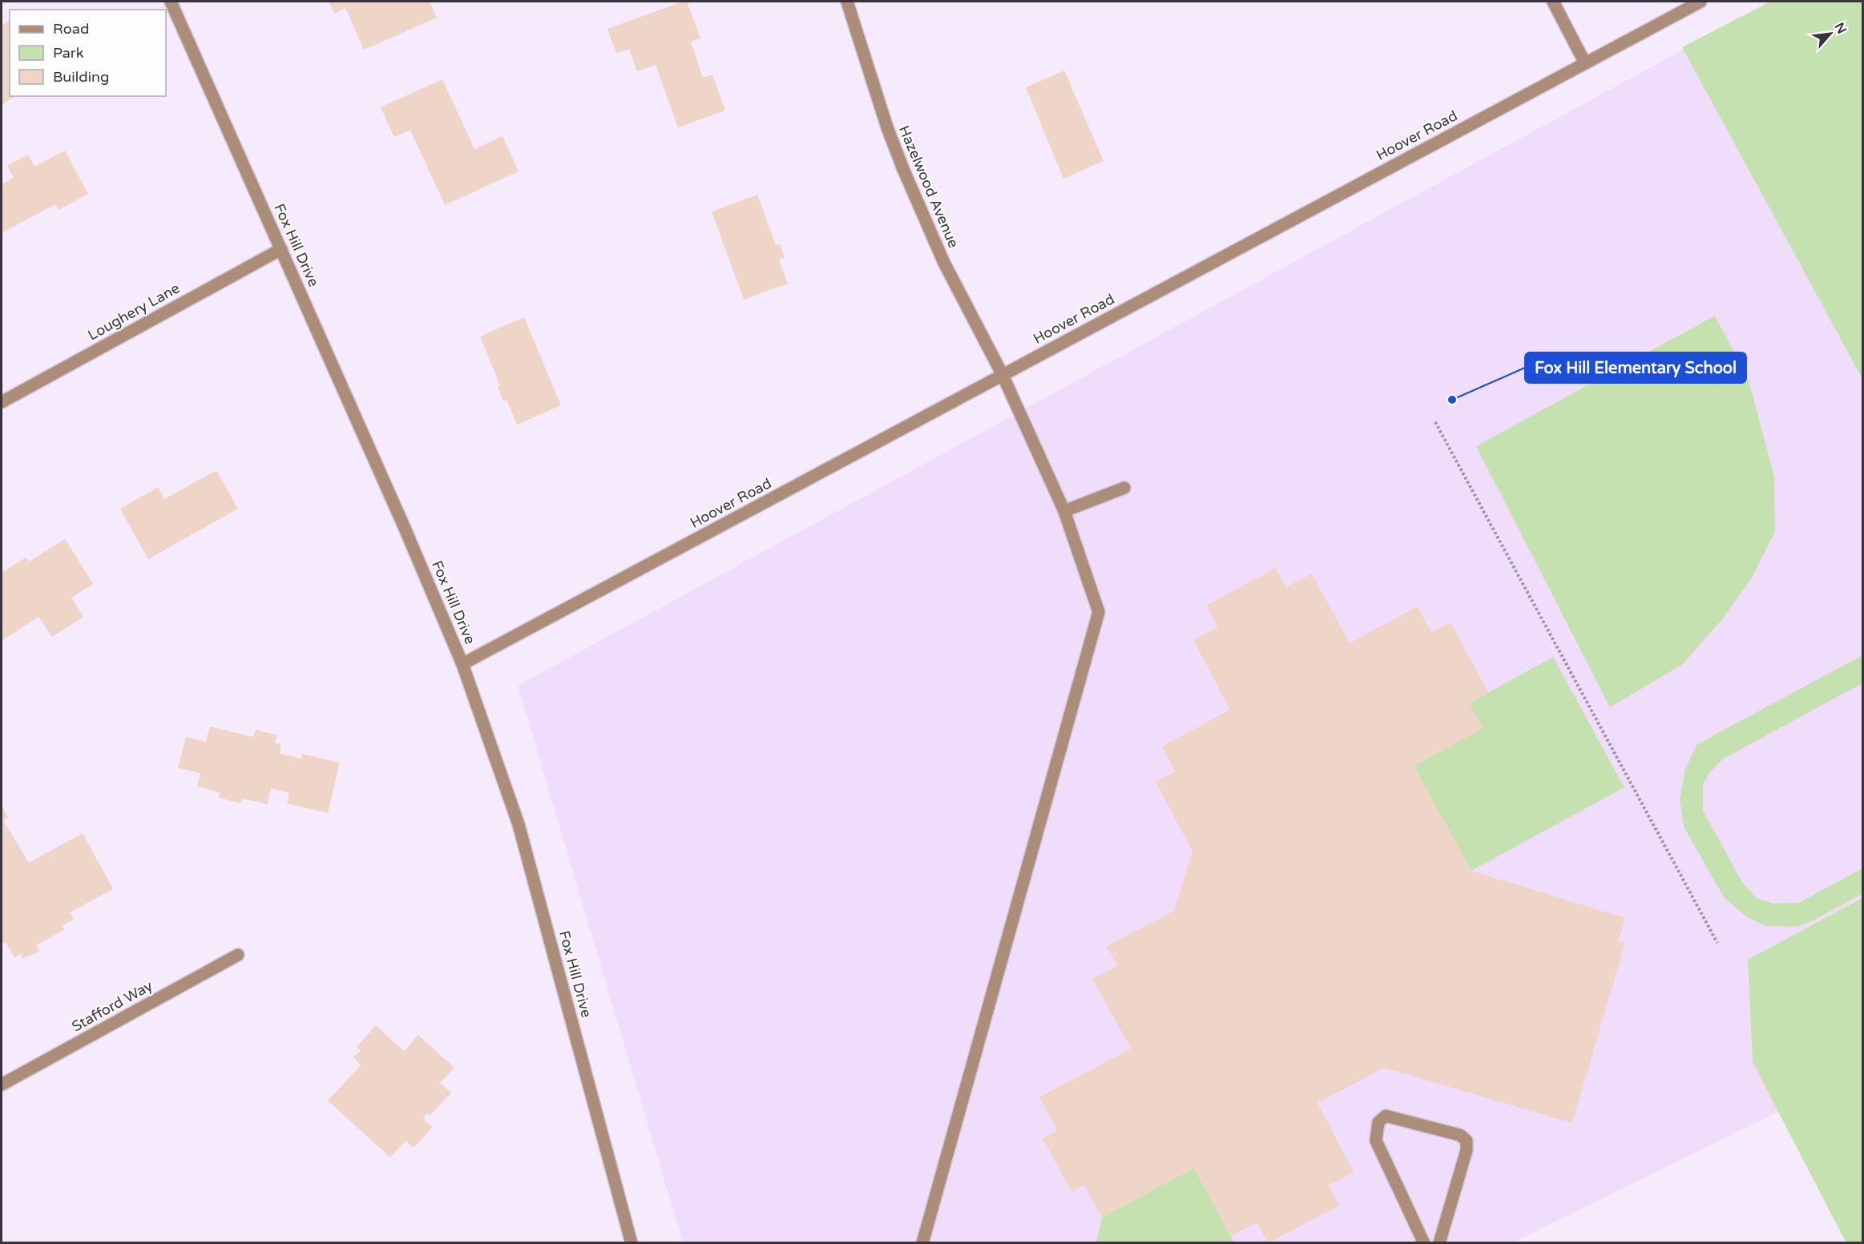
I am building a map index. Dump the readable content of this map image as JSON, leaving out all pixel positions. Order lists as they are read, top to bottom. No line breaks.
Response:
{"streets":{"street":["Hoover Road","Hazelwood Avenue","Fox Hill Drive","Loughery Lane","Stafford Way"]},"crossings":[["Hoover Road","Hazelwood Avenue"],["Hoover Road","Fox Hill Drive"],["Fox Hill Drive","Loughery Lane"]],"places":["Fox Hill Elementary School"],"legend":["Road","Park","Building"],"north":"top right"}
